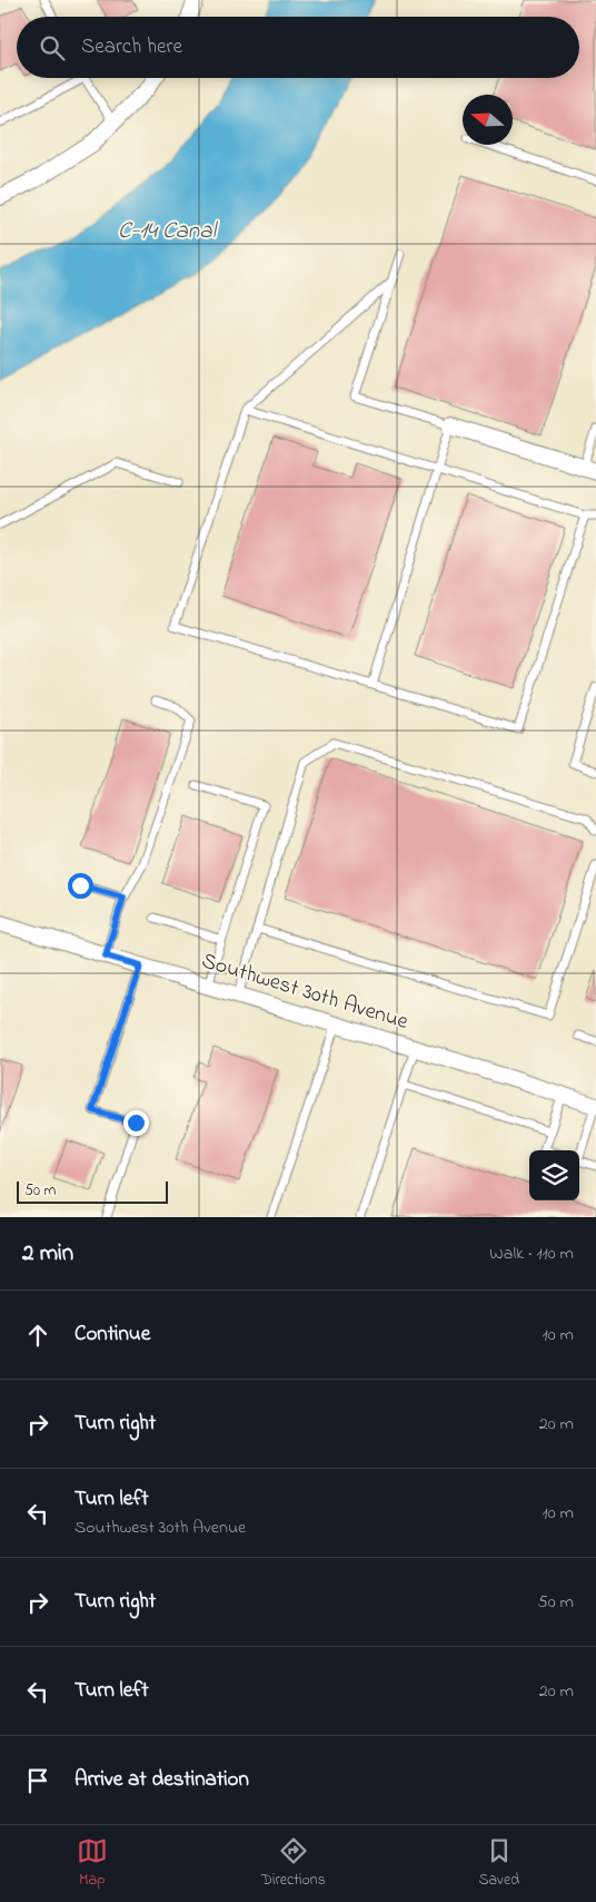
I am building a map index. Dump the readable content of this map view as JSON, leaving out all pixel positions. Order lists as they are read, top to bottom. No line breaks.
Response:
{"streets":{"street":["Southwest 30th Avenue"]},"water":["C-14 Canal"],"scale_bar":"50 m","north":"left","page":{"search":"Search here","scale":"50 m","heading":["2 min","Walk · 110 m"],"list":[["Continue","10 m"],["Turn right","20 m"],["Turn left","Southwest 30th Avenue","10 m"],["Turn right","50 m"],["Turn left","20 m"],"Arrive at destination"],"nav":["Map","Directions","Saved"]}}
